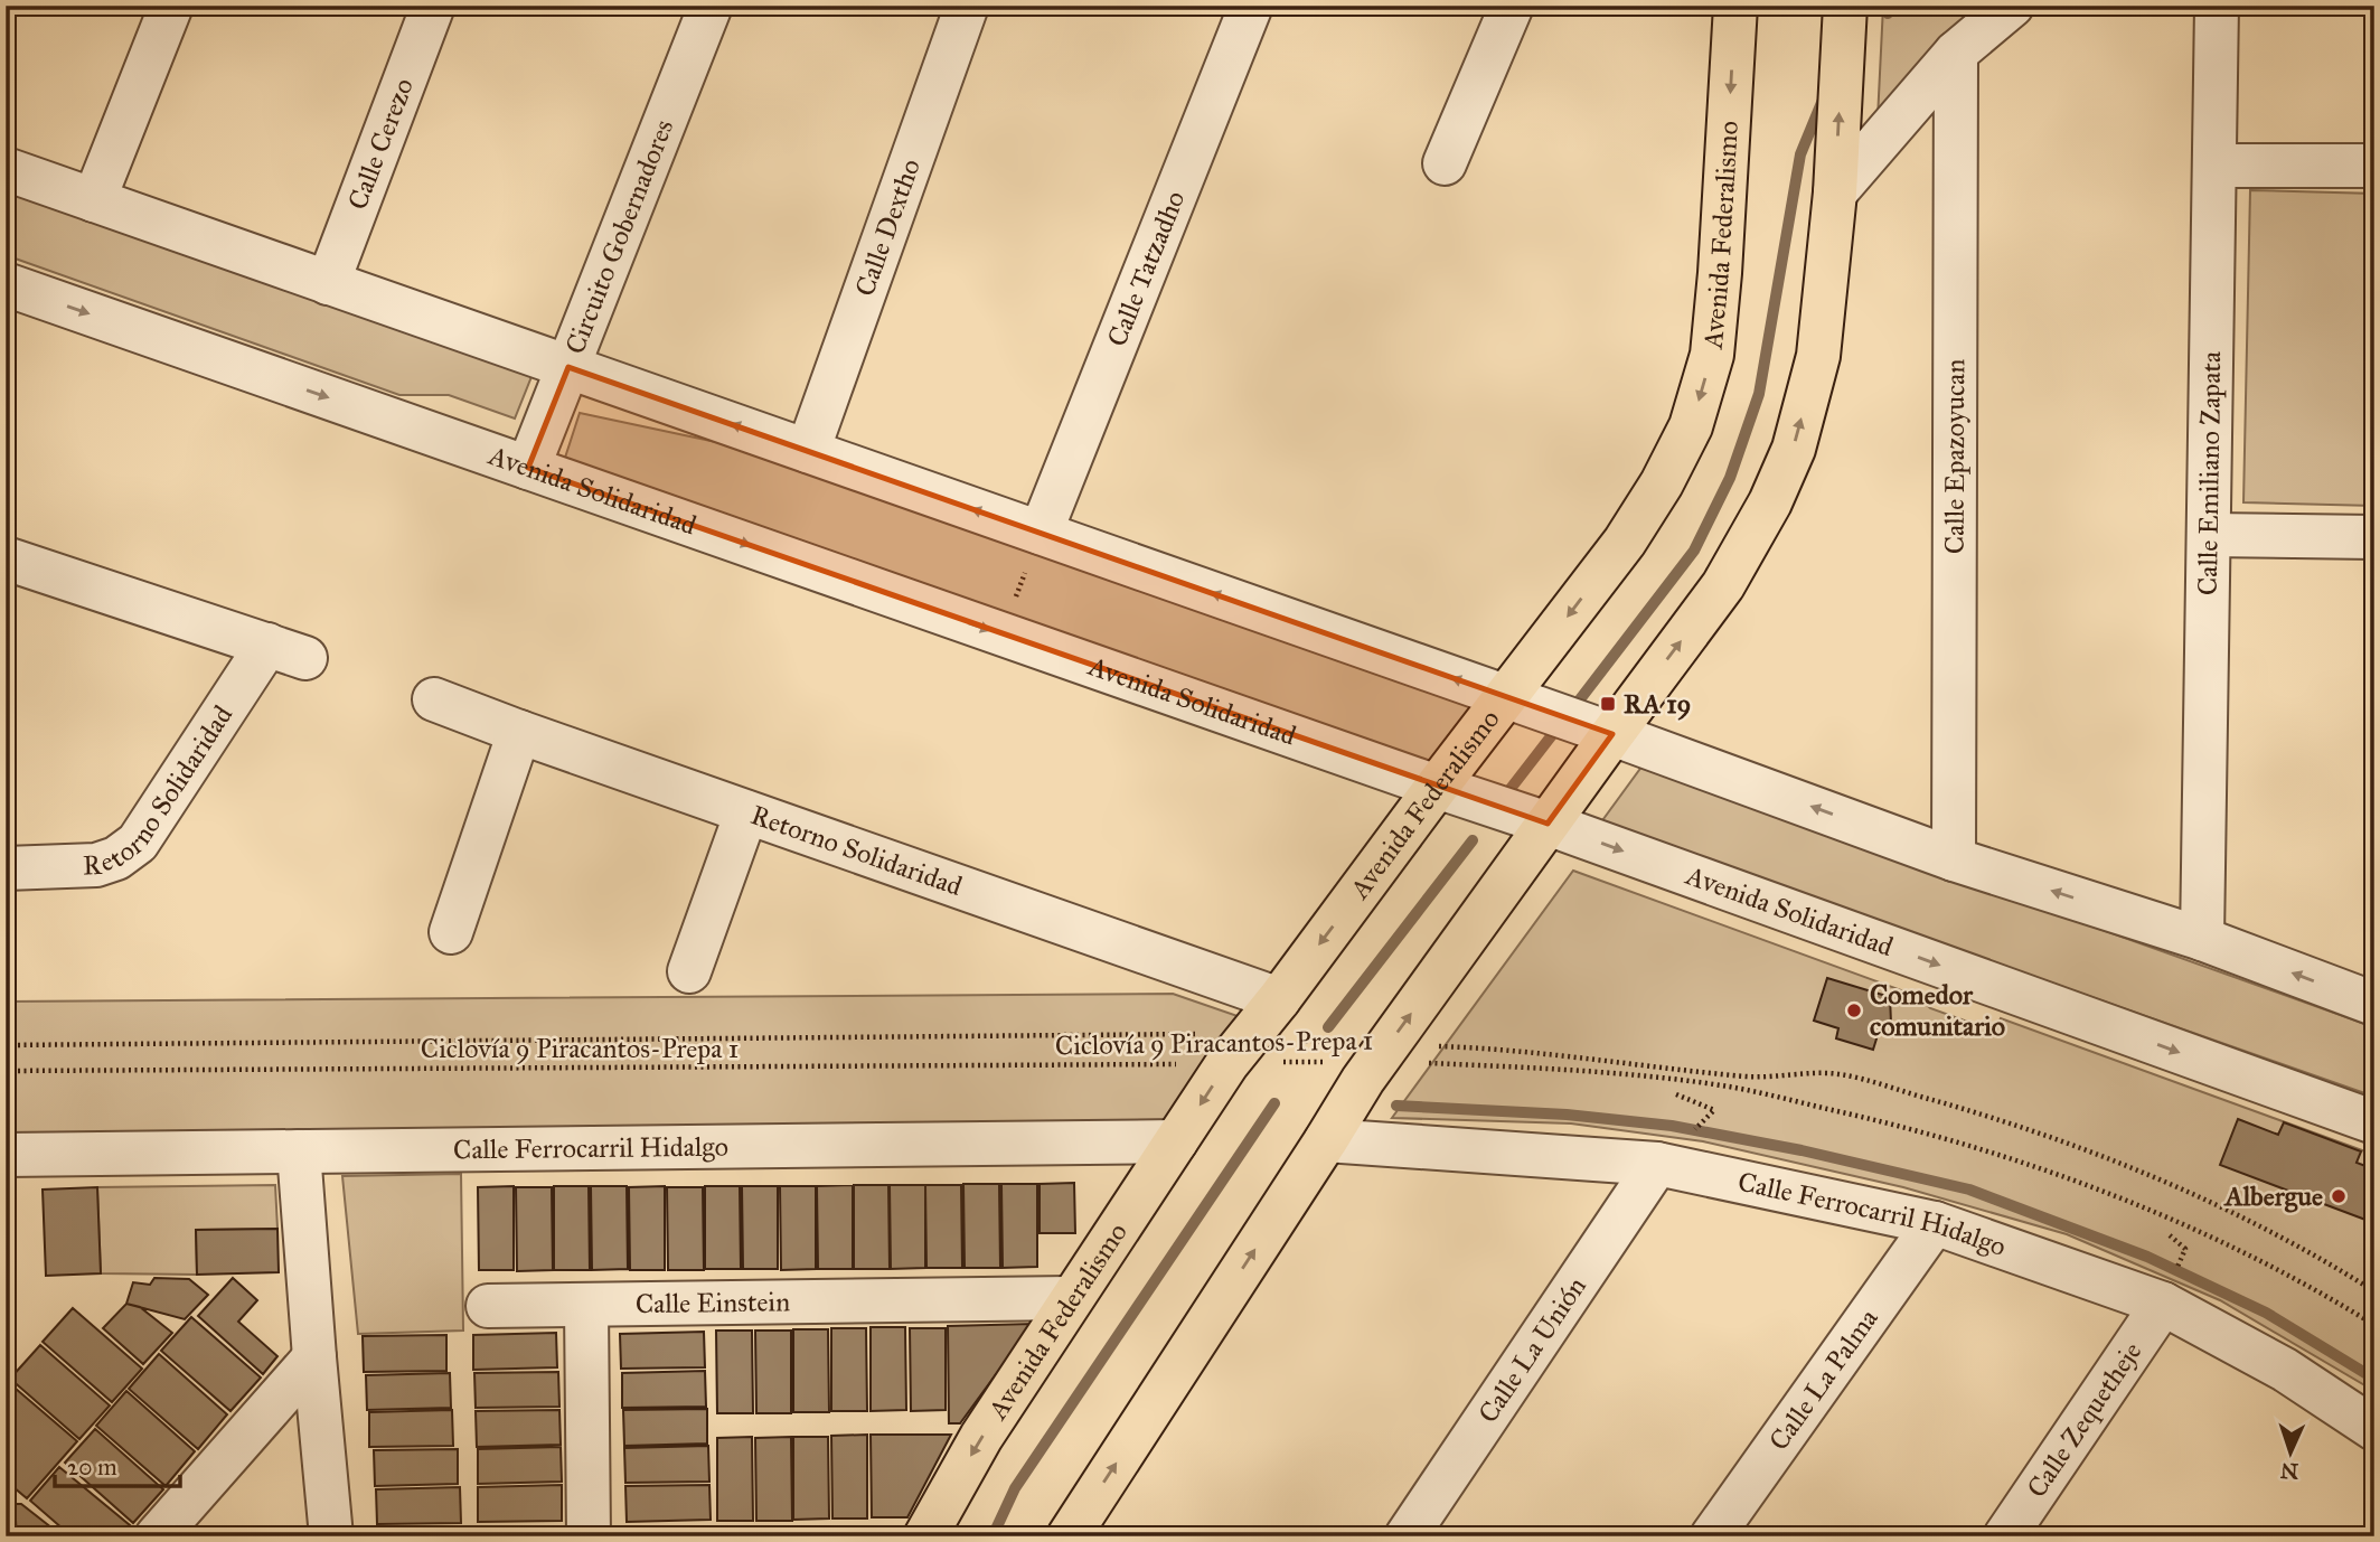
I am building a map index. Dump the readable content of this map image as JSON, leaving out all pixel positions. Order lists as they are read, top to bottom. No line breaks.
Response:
{"streets":{"main road":["Avenida Federalismo"],"street":["Calle Cerezo","Calle Dextho","Circuito Gobernadores","Calle Tatzadho","Calle Epazoyucan","Calle Emiliano Zapata","Avenida Solidaridad","Retorno Solidaridad","Calle Ferrocarril Hidalgo","Calle Einstein","Calle La Unión","Calle La Palma","Calle Zequetheje"],"path":["Ciclovía 9 Piracantos-Prepa 1"]},"crossings":[["Avenida Federalismo","Avenida Solidaridad"],["Avenida Federalismo","Retorno Solidaridad"],["Avenida Federalismo","Ciclovía 9 Piracantos-Prepa 1"],["Avenida Federalismo","Calle Ferrocarril Hidalgo"],["Avenida Federalismo","Calle Einstein"],["Circuito Gobernadores","Avenida Solidaridad"],["Retorno Solidaridad","Ciclovía 9 Piracantos-Prepa 1"],["Calle Ferrocarril Hidalgo","Calle La Unión"],["Calle Ferrocarril Hidalgo","Calle La Palma"],["Calle Ferrocarril Hidalgo","Calle Zequetheje"]],"places":{"transit":["RA 19"],"other":["Comedor comunitario","Albergue"]},"scale_bar":"20 m","north":"bottom"}
